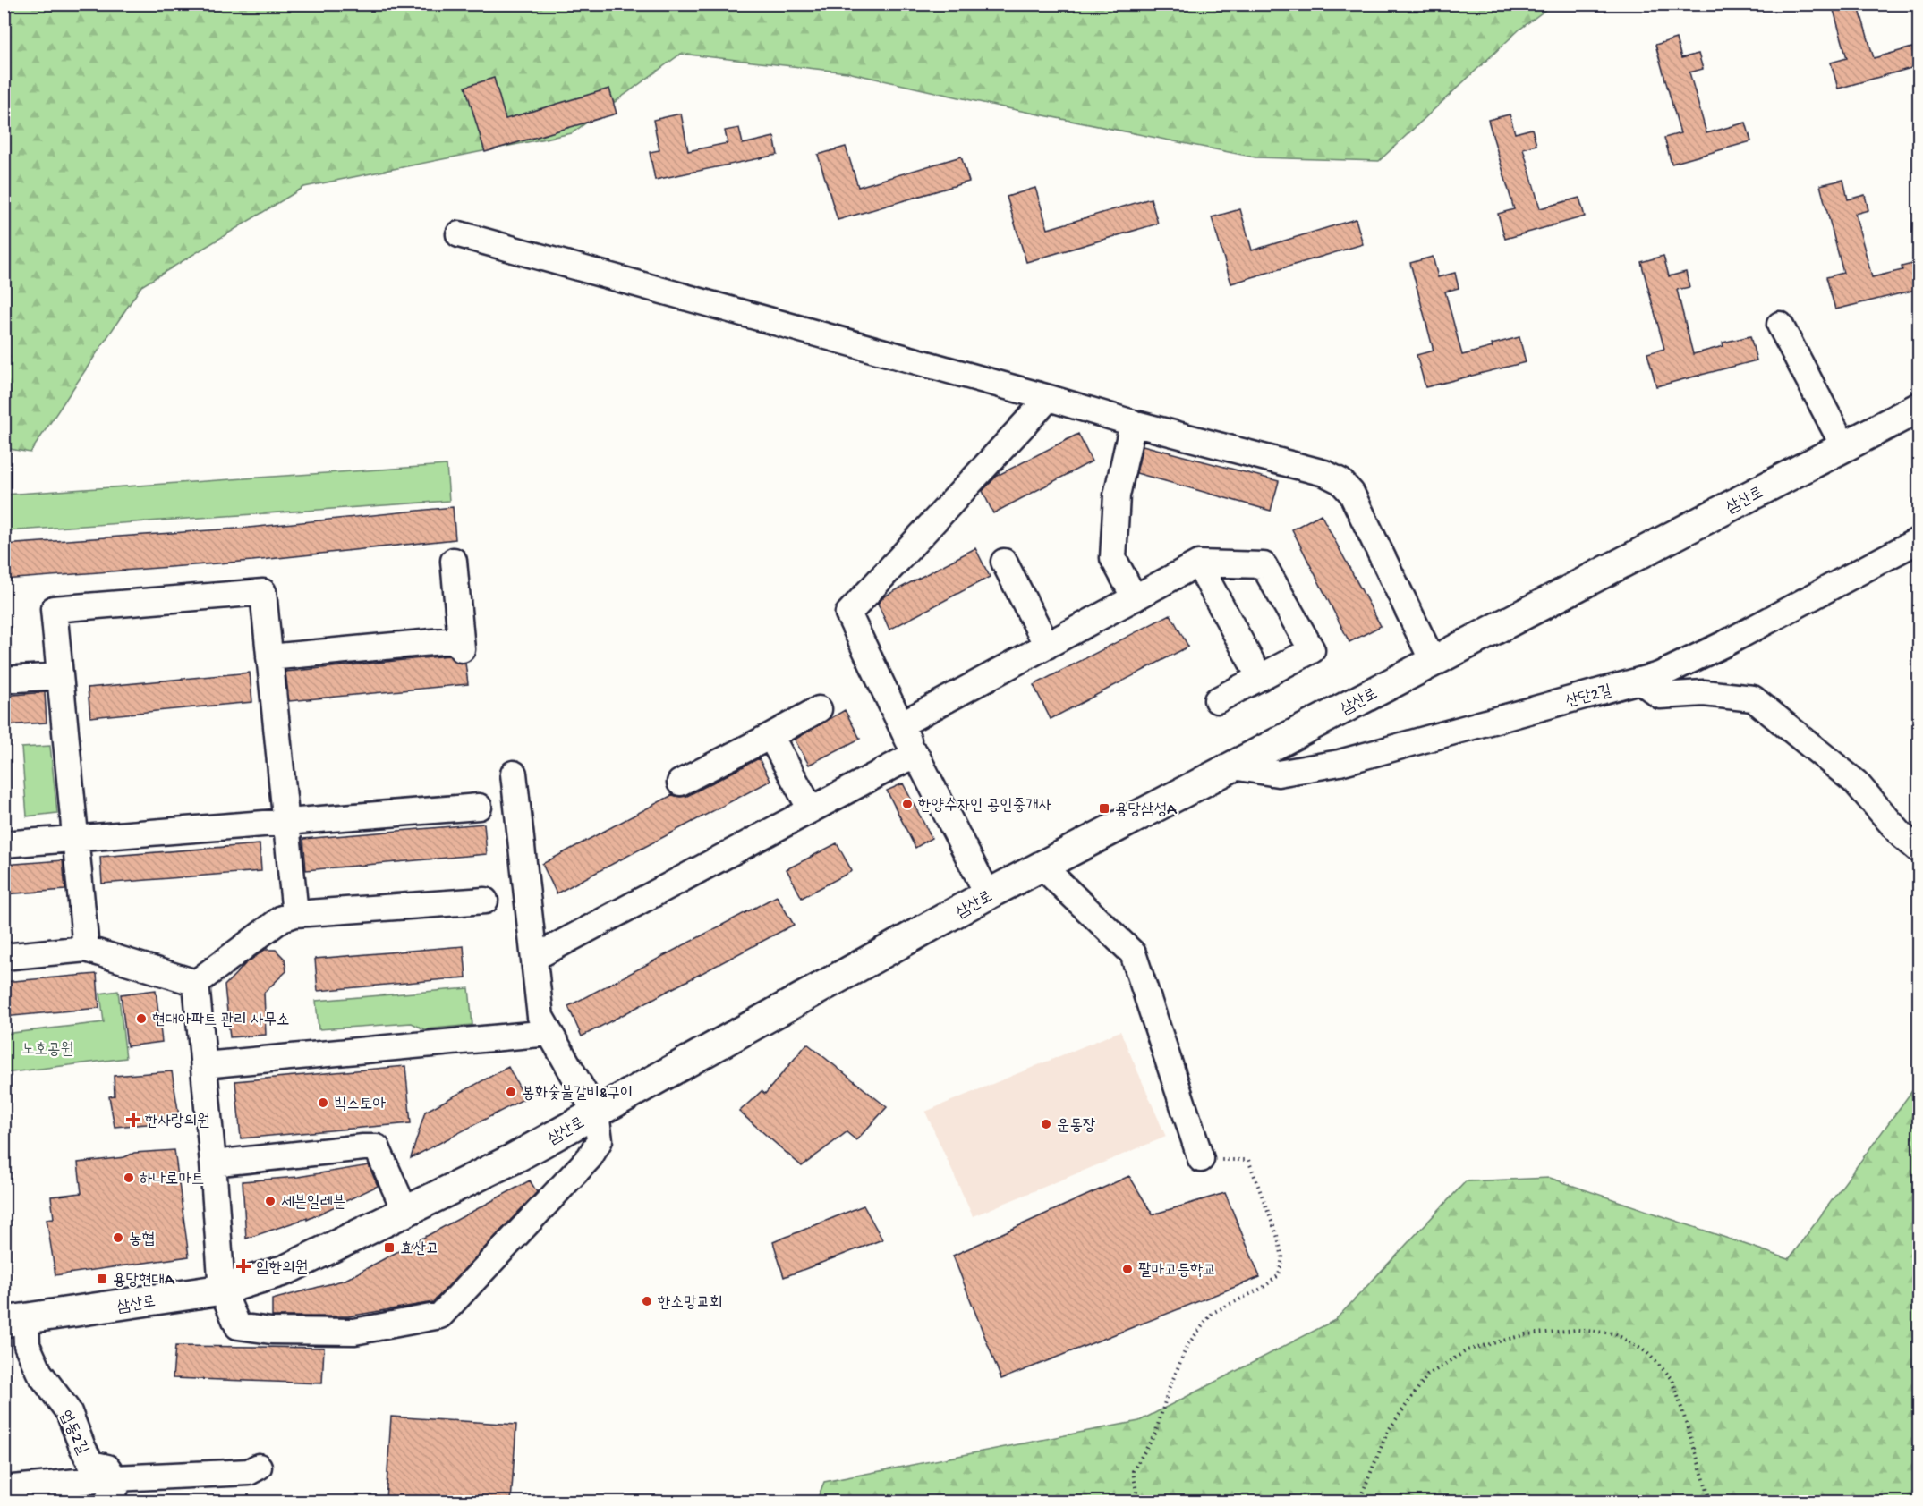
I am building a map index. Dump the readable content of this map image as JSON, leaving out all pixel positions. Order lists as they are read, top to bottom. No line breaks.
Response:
{"streets":{"main road":["삼산로"],"street":["산단2길","업동2길"]},"crossings":[["삼산로","산단2길"],["삼산로","업동2길"]],"parks":["노호공원"],"places":{"other":["한양수자인 공인중개사","현대아파트 관리 사무소","봉화숯불갈비&구이","빅스토아","운동장","하나로마트","세븐일레븐","농협","팔마고등학교","한소망교회"],"transit":["용당삼성A","효산고","용당현대A"],"health":["한사랑의원","임한의원"]}}
